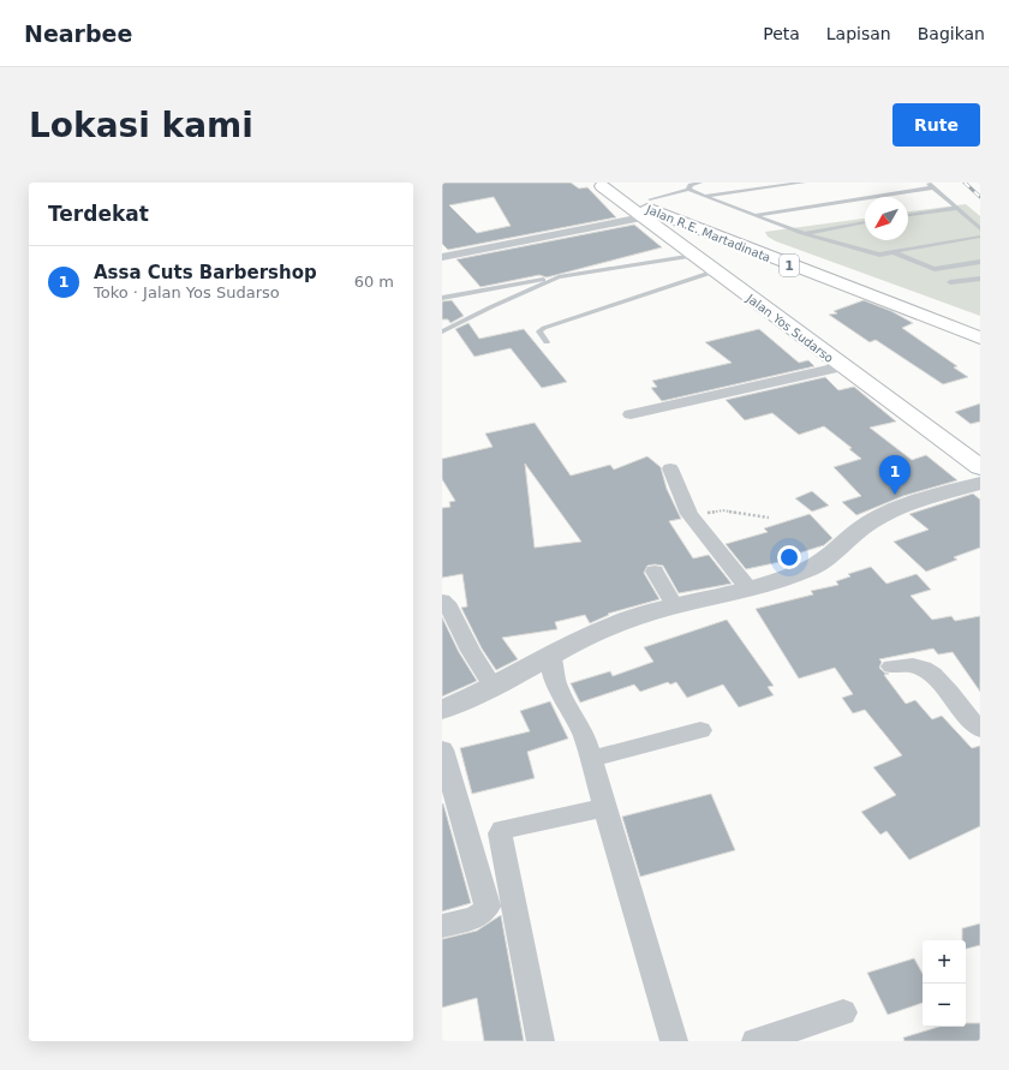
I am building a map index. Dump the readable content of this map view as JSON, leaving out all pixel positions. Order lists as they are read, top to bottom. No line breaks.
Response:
{"streets":{"highway":["Jalan R.E. Martadinata","1","Jalan Yos Sudarso"]},"crossings":[["Jalan R.E. Martadinata","Jalan Yos Sudarso"]],"north":"bottom left","page":{"header":"Nearbee","nav":["Peta","Lapisan","Bagikan"],"buttons":"Rute","title":"Lokasi kami","heading":"Terdekat","list":[{"mark":"1","name":"Assa Cuts Barbershop","note":"Toko · Jalan Yos Sudarso","value":"60 m"}],"pins":"1","map_buttons":["+","−"]}}
